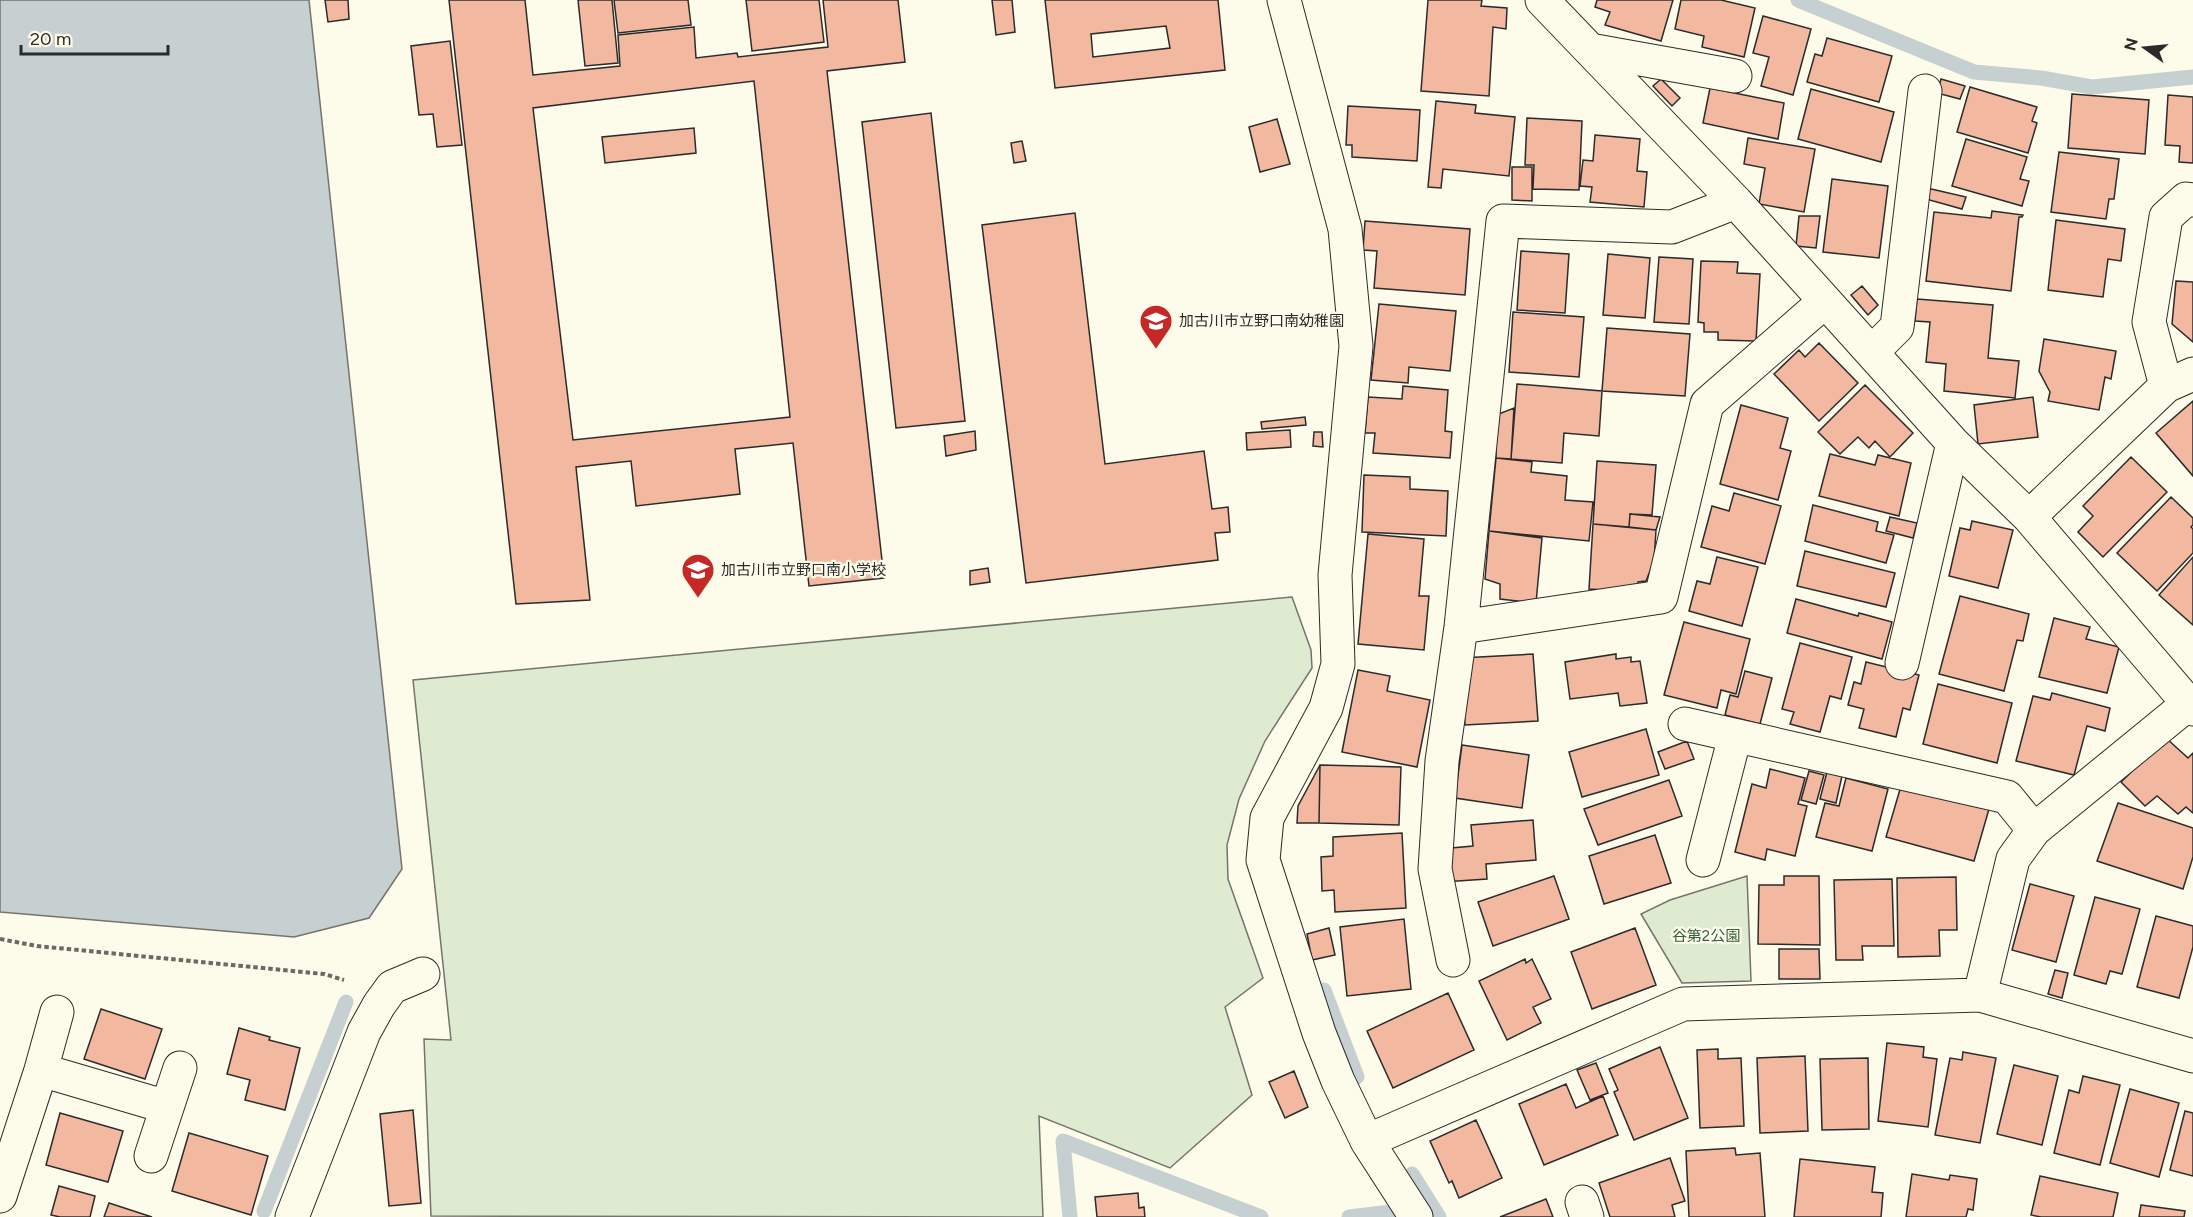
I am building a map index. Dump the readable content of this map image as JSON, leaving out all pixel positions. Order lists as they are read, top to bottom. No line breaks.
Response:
{"parks":["谷第2公園"],"places":{"school or university":["加古川市立野口南幼稚園","加古川市立野口南小学校"]},"scale_bar":"20 m","north":"left"}
